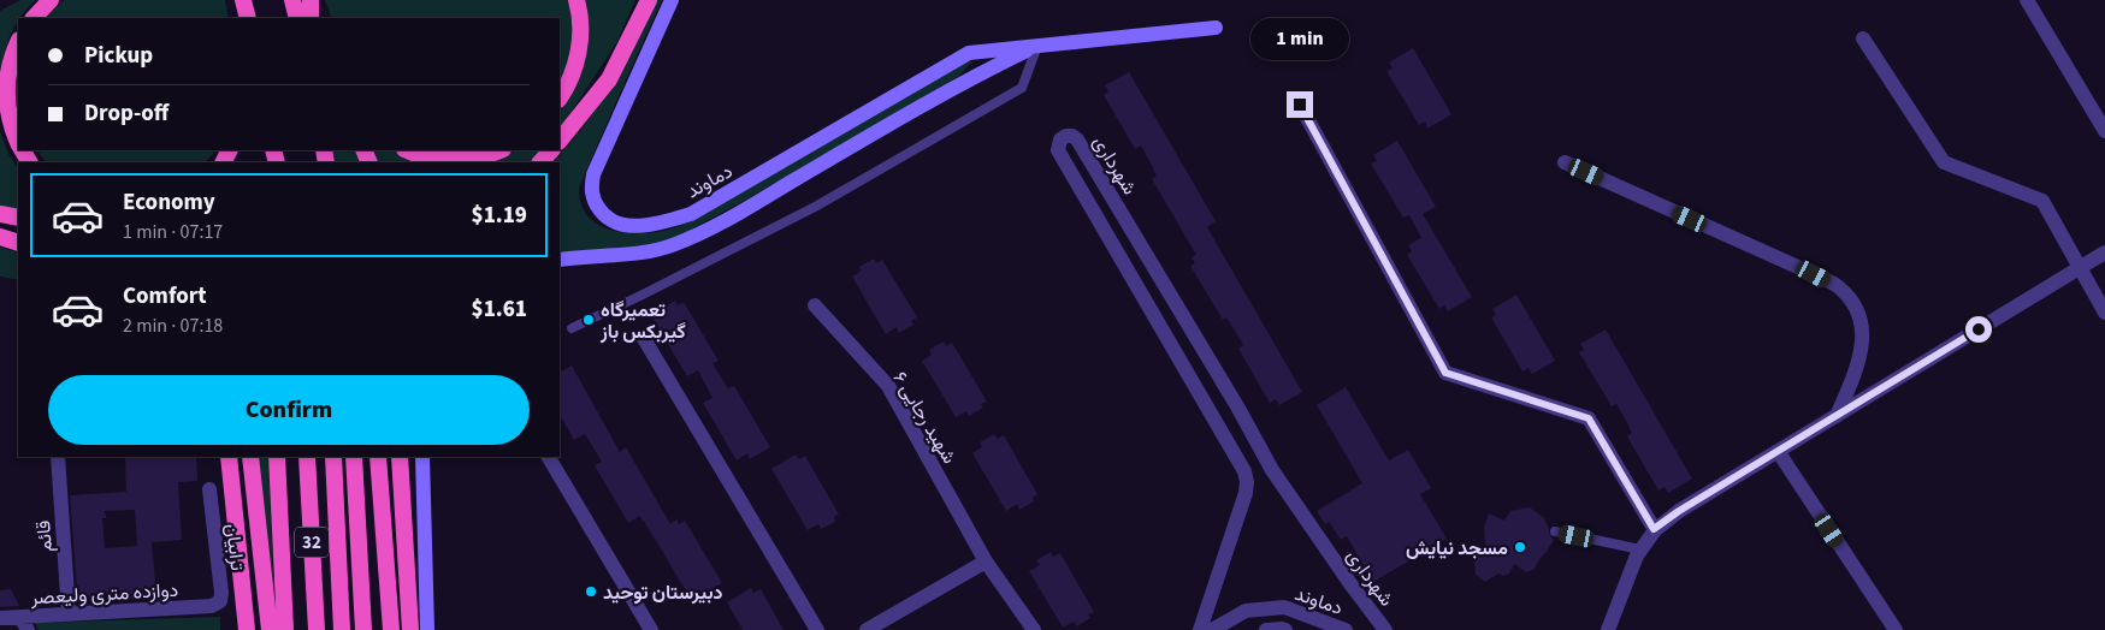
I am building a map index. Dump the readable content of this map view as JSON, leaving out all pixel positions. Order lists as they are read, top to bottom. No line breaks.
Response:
{"streets":{"highway":["32"],"main road":["دماوند"],"street":["شهرداری","شهید رجایی ۶","قائم","ترابیان","دوازده متری ولیعصر"]},"crossings":[["قائم","دوازده متری ولیعصر"],["ترابیان","دوازده متری ولیعصر"]],"places":["تعمیرگاه گیربکس باز","مسجد نیایش","دبیرستان توحید"],"page":{"bubble":"1 min","banner":["Pickup","Drop-off"],"list":[{"name":"Economy","note":"1 min · 07:17","value":"$1.19"},{"name":"Comfort","note":"2 min · 07:18","value":"$1.61"}],"buttons":"Confirm"}}
